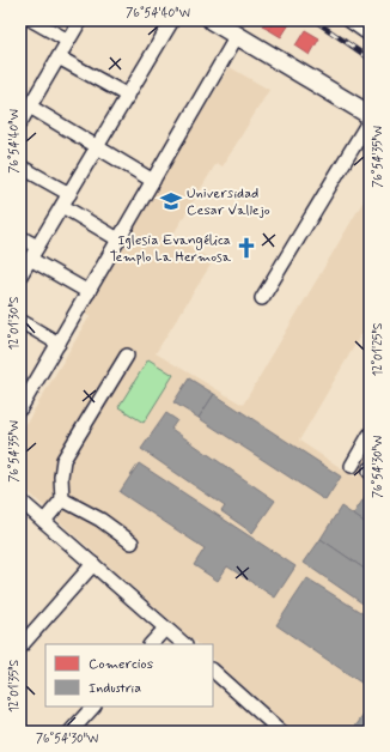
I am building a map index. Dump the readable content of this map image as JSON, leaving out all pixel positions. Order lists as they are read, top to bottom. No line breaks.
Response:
{"places":{"school or university":["Universidad Cesar Vallejo"],"church":["Iglesia Evangélica Templo La Hermosa"]},"legend":["Comercios","Industria"],"coordinates":["76°54'40\"W","76°54'35\"W","12°01'30\"S","12°01'25\"S","76°54'30\"W","12°01'35\"S"]}
